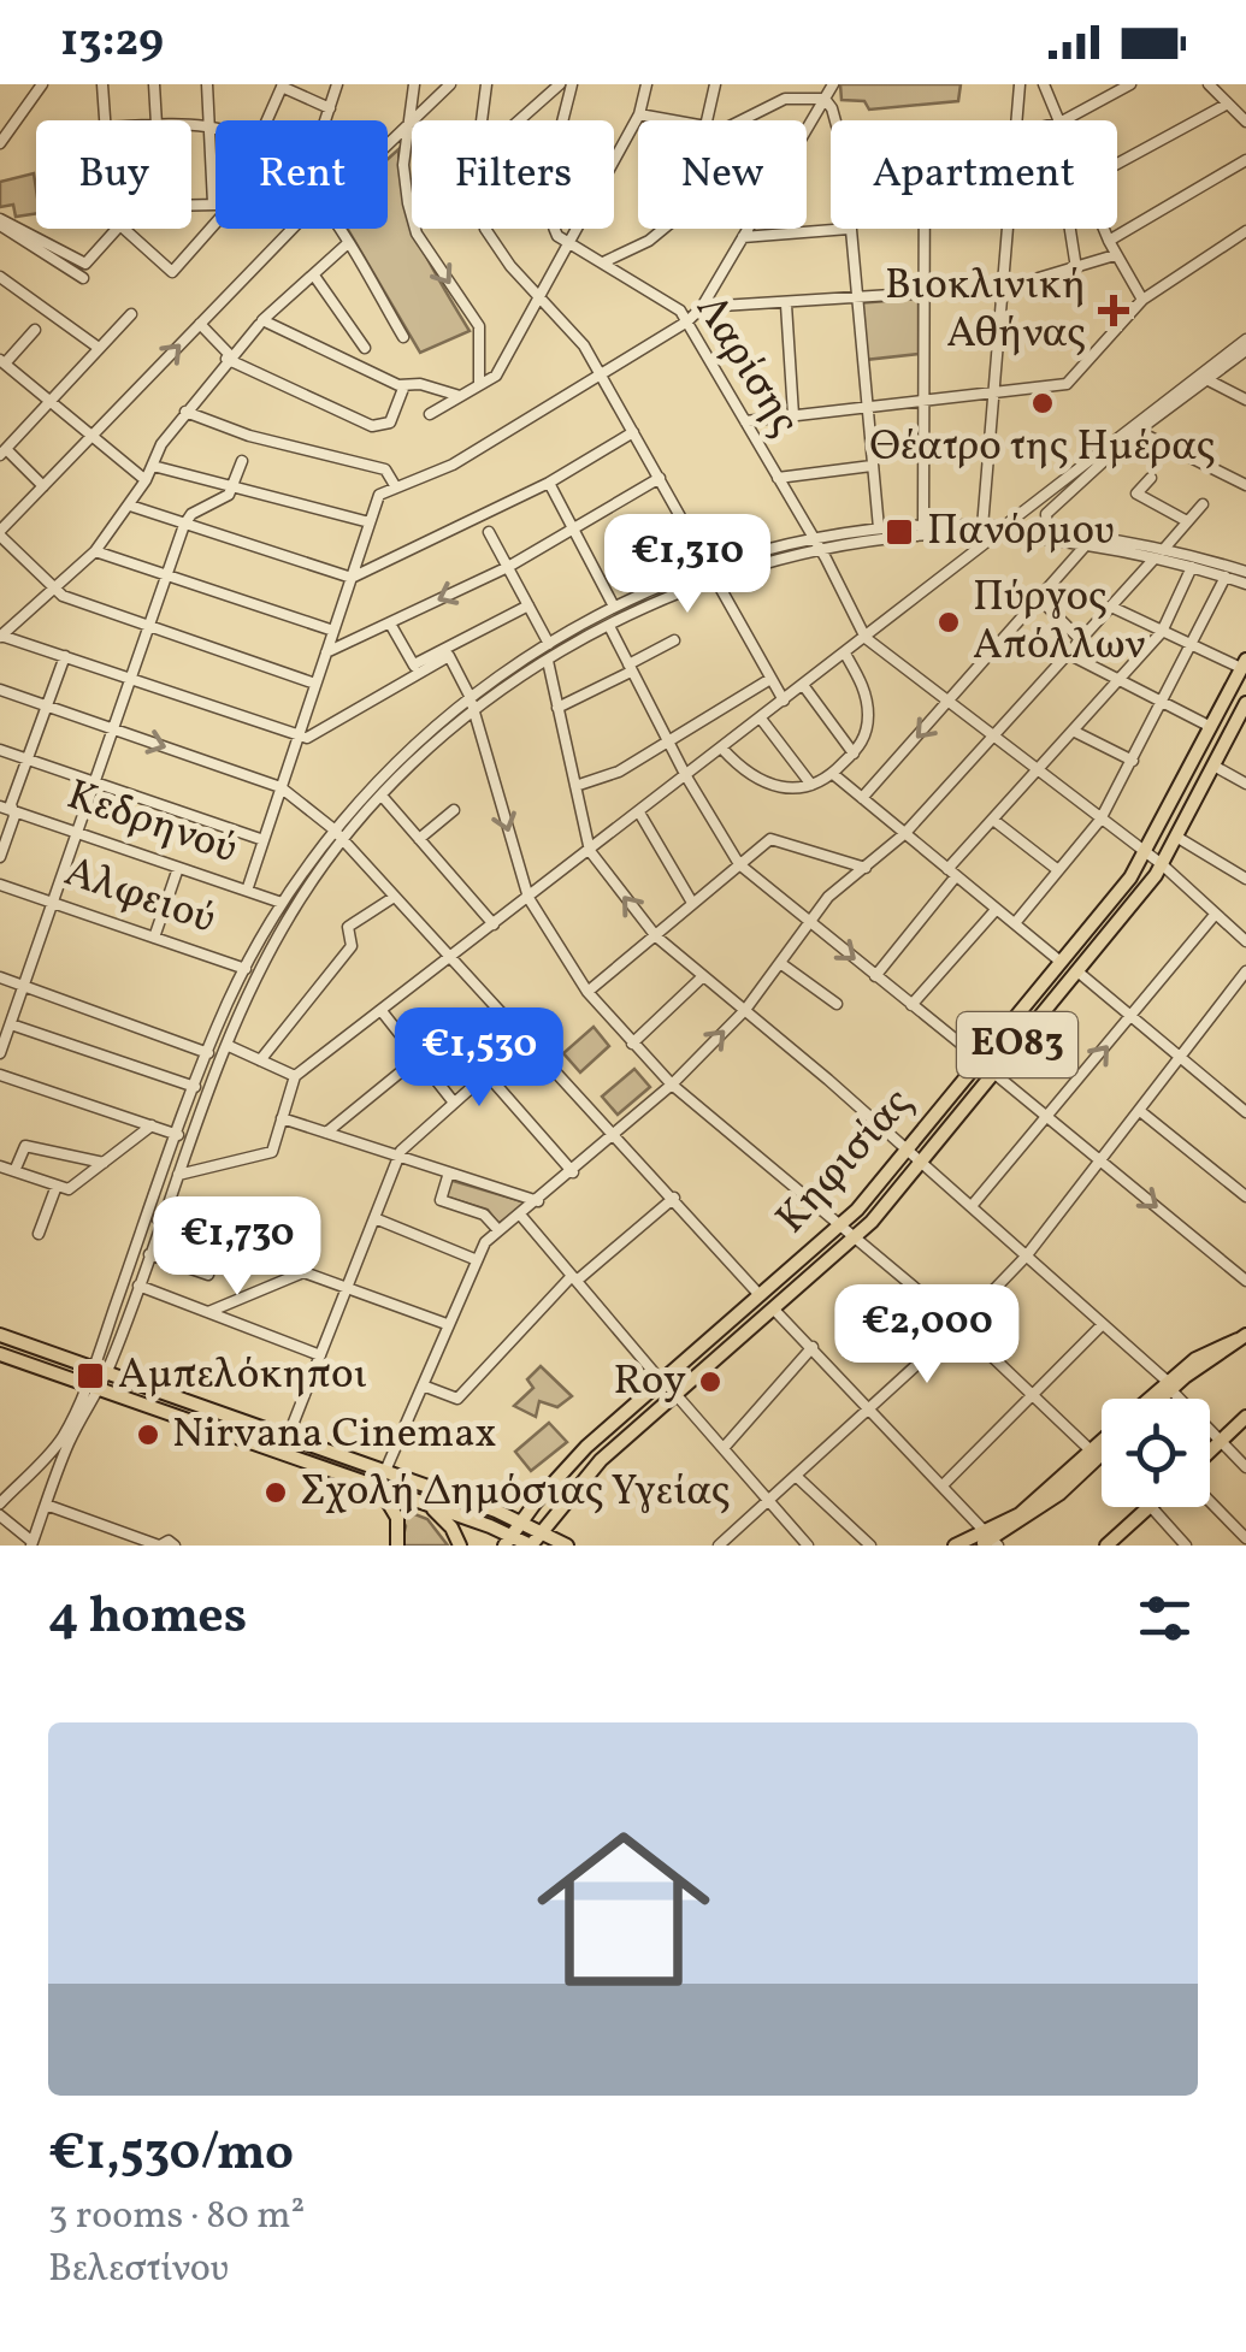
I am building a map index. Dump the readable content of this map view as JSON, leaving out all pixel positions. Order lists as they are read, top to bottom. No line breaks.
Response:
{"streets":{"main road":["ΕΟ83","Κηφισίας"],"street":["Λαρίσης","Κεδρηνού","Αλφειού"]},"crossings":[["Λαρίσης","Κηφισίας"]],"places":{"health":["Βιοκλινική Αθήνας"],"other":["Θέατρο της Ημέρας","Πύργος Απόλλων","Roy","Nirvana Cinemax","Σχολή Δημόσιας Υγείας"],"transit":["Πανόρμου","Αμπελόκηποι"]},"page":{"status":"13:29","chip":["Buy","Rent","Filters","New","Apartment"],"price":["€1,310","€1,530","€1,730","€2,000"],"heading":"4 homes","list":[{"name":"€1,530/mo","note":"3 rooms · 80 m² · Βελεστίνου"}]}}
